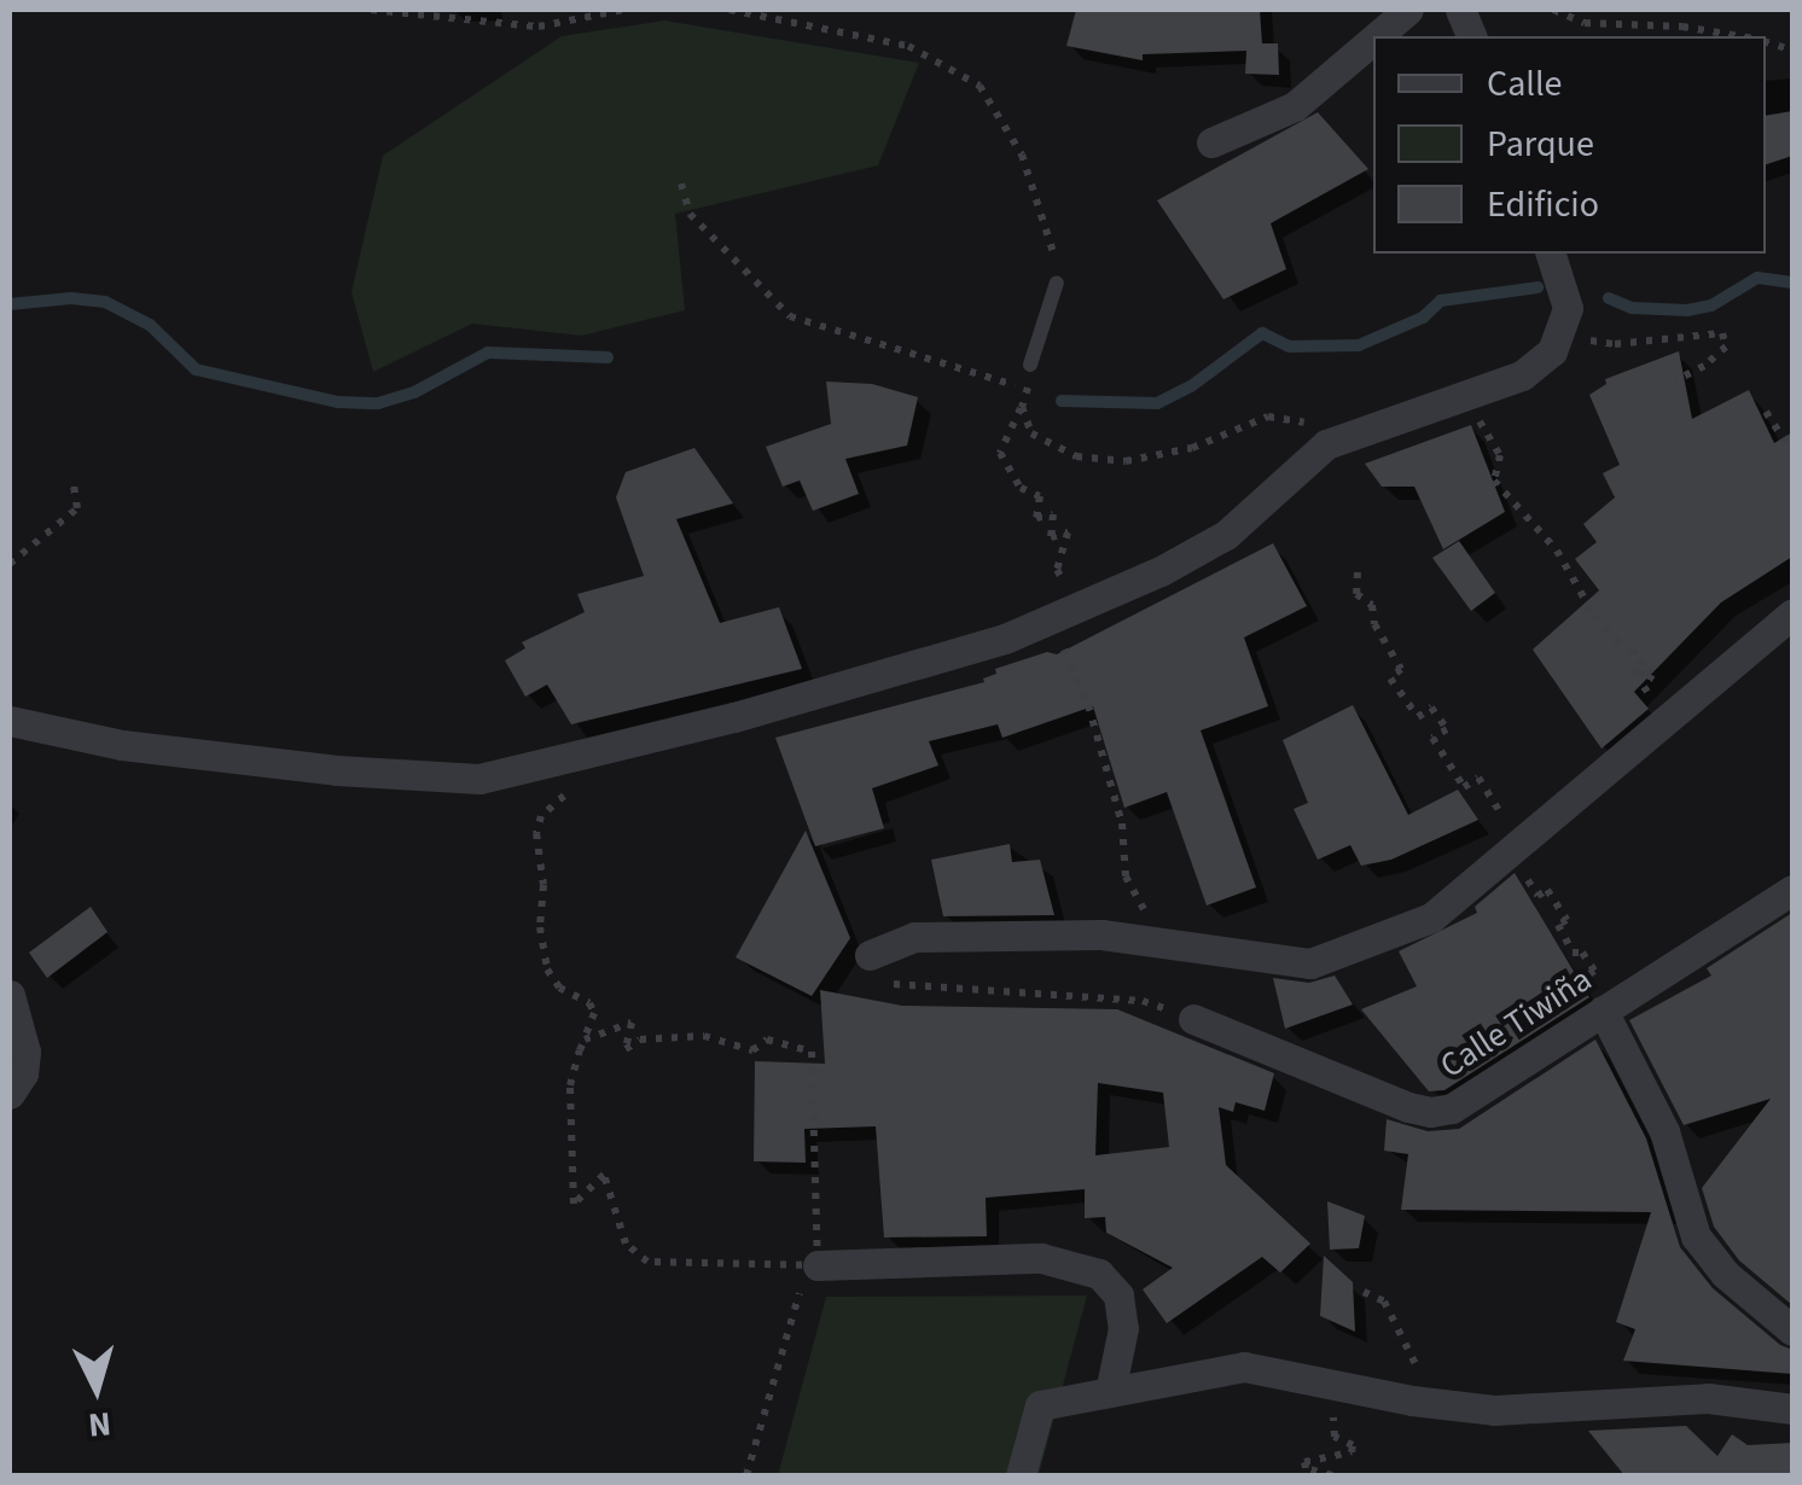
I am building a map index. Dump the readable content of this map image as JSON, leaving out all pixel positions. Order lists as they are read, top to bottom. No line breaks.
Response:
{"streets":{"street":["Calle Tiwiña"]},"legend":["Calle","Parque","Edificio"],"north":"bottom"}
